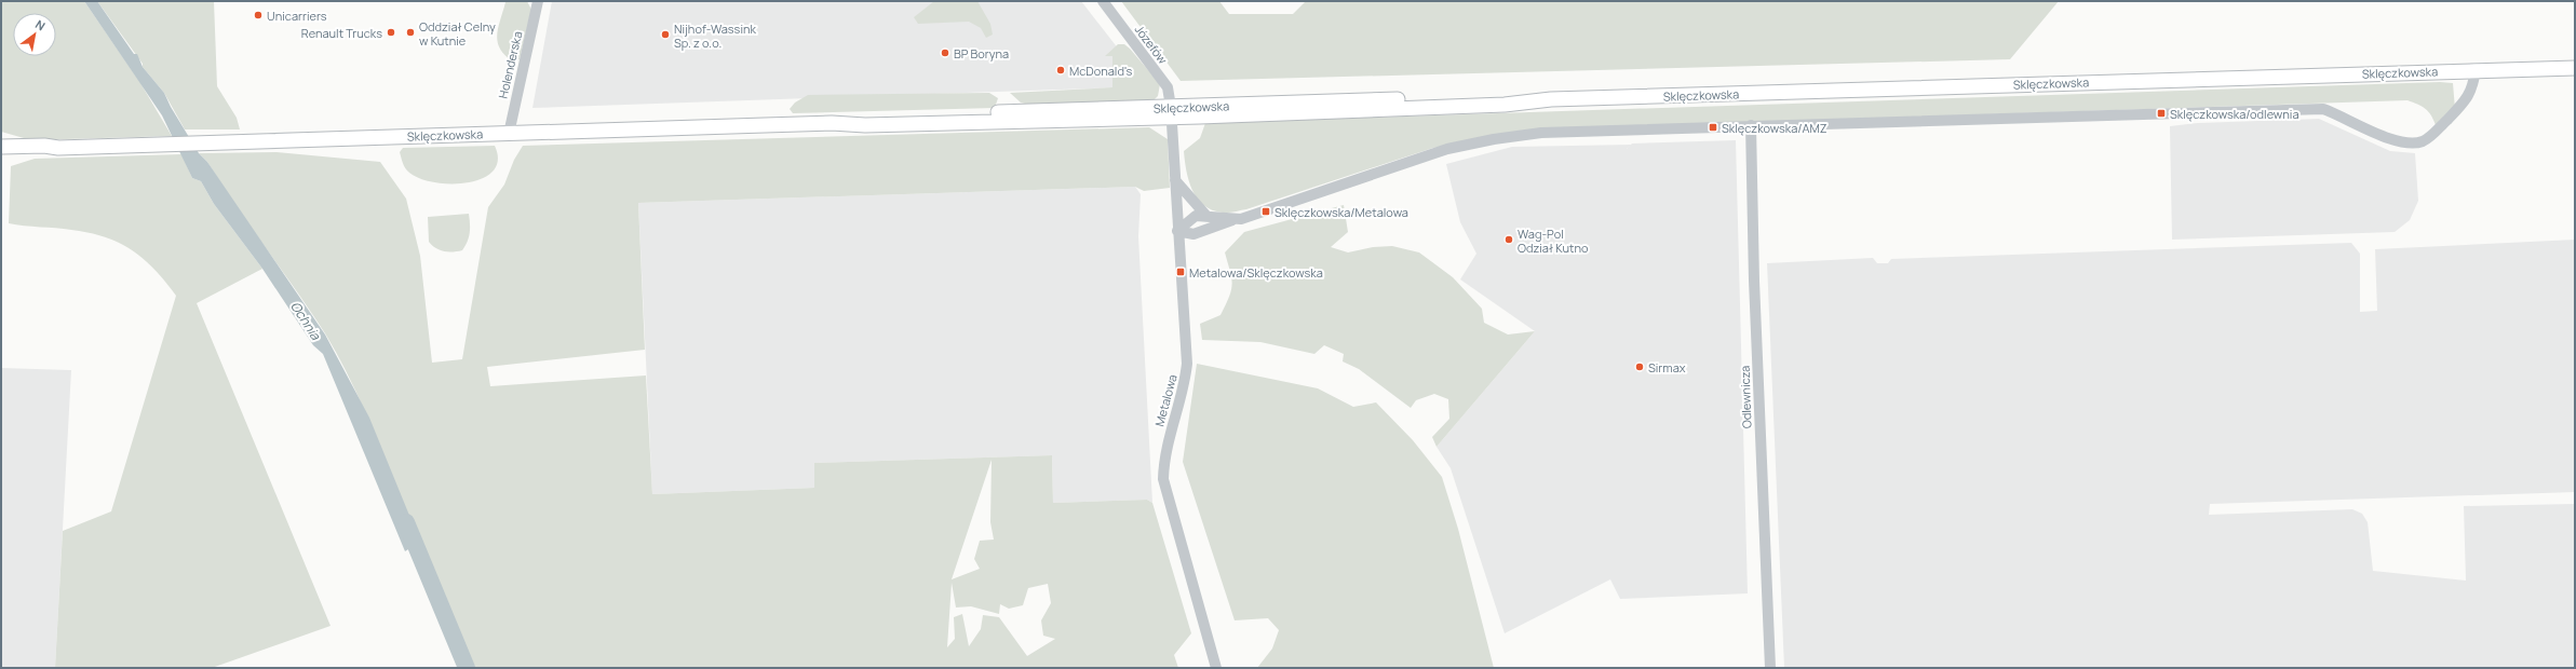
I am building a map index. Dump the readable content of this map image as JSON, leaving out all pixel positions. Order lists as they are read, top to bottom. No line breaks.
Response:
{"streets":{"main road":["Sklęczkowska"],"street":["Józefów","Holenderska","Odlewnicza","Metalowa"]},"crossings":[["Józefów","Sklęczkowska"],["Józefów","Metalowa"],["Holenderska","Sklęczkowska"],["Sklęczkowska","Metalowa"]],"water":["Ochnia"],"places":{"other":["Unicarriers","Renault Trucks","Oddział Celny w Kutnie","Nijhof-Wassink Sp. z o.o.","BP Boryna","McDonald's","Wag-Pol Odział Kutno","Sirmax"],"transit":["Sklęczkowska/odlewnia","Sklęczkowska/AMZ","Sklęczkowska/Metalowa","Metalowa/Sklęczkowska"]},"north":"top right"}
